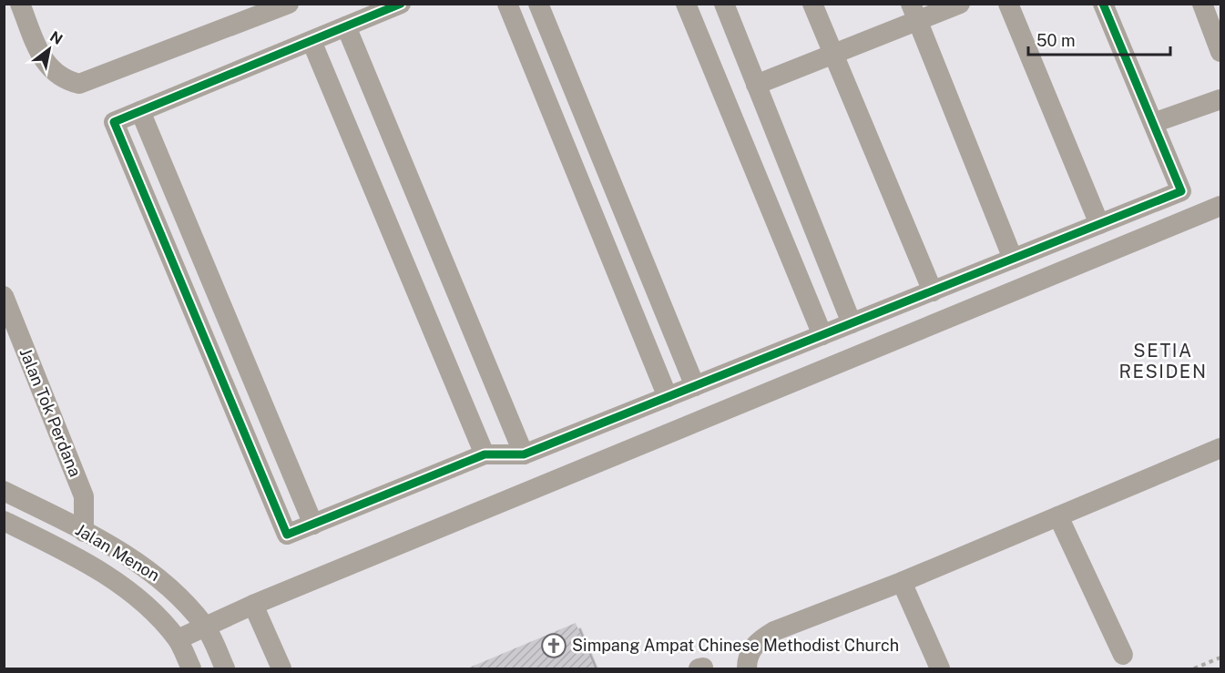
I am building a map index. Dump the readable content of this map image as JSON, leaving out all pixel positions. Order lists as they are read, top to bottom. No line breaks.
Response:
{"streets":{"street":["Jalan Tok Perdana","Jalan Menon"]},"crossings":[["Jalan Tok Perdana","Jalan Menon"]],"districts":["SETIA RESIDEN"],"places":{"church":["Simpang Ampat Chinese Methodist Church"]},"scale_bar":"50 m","north":"top right"}
